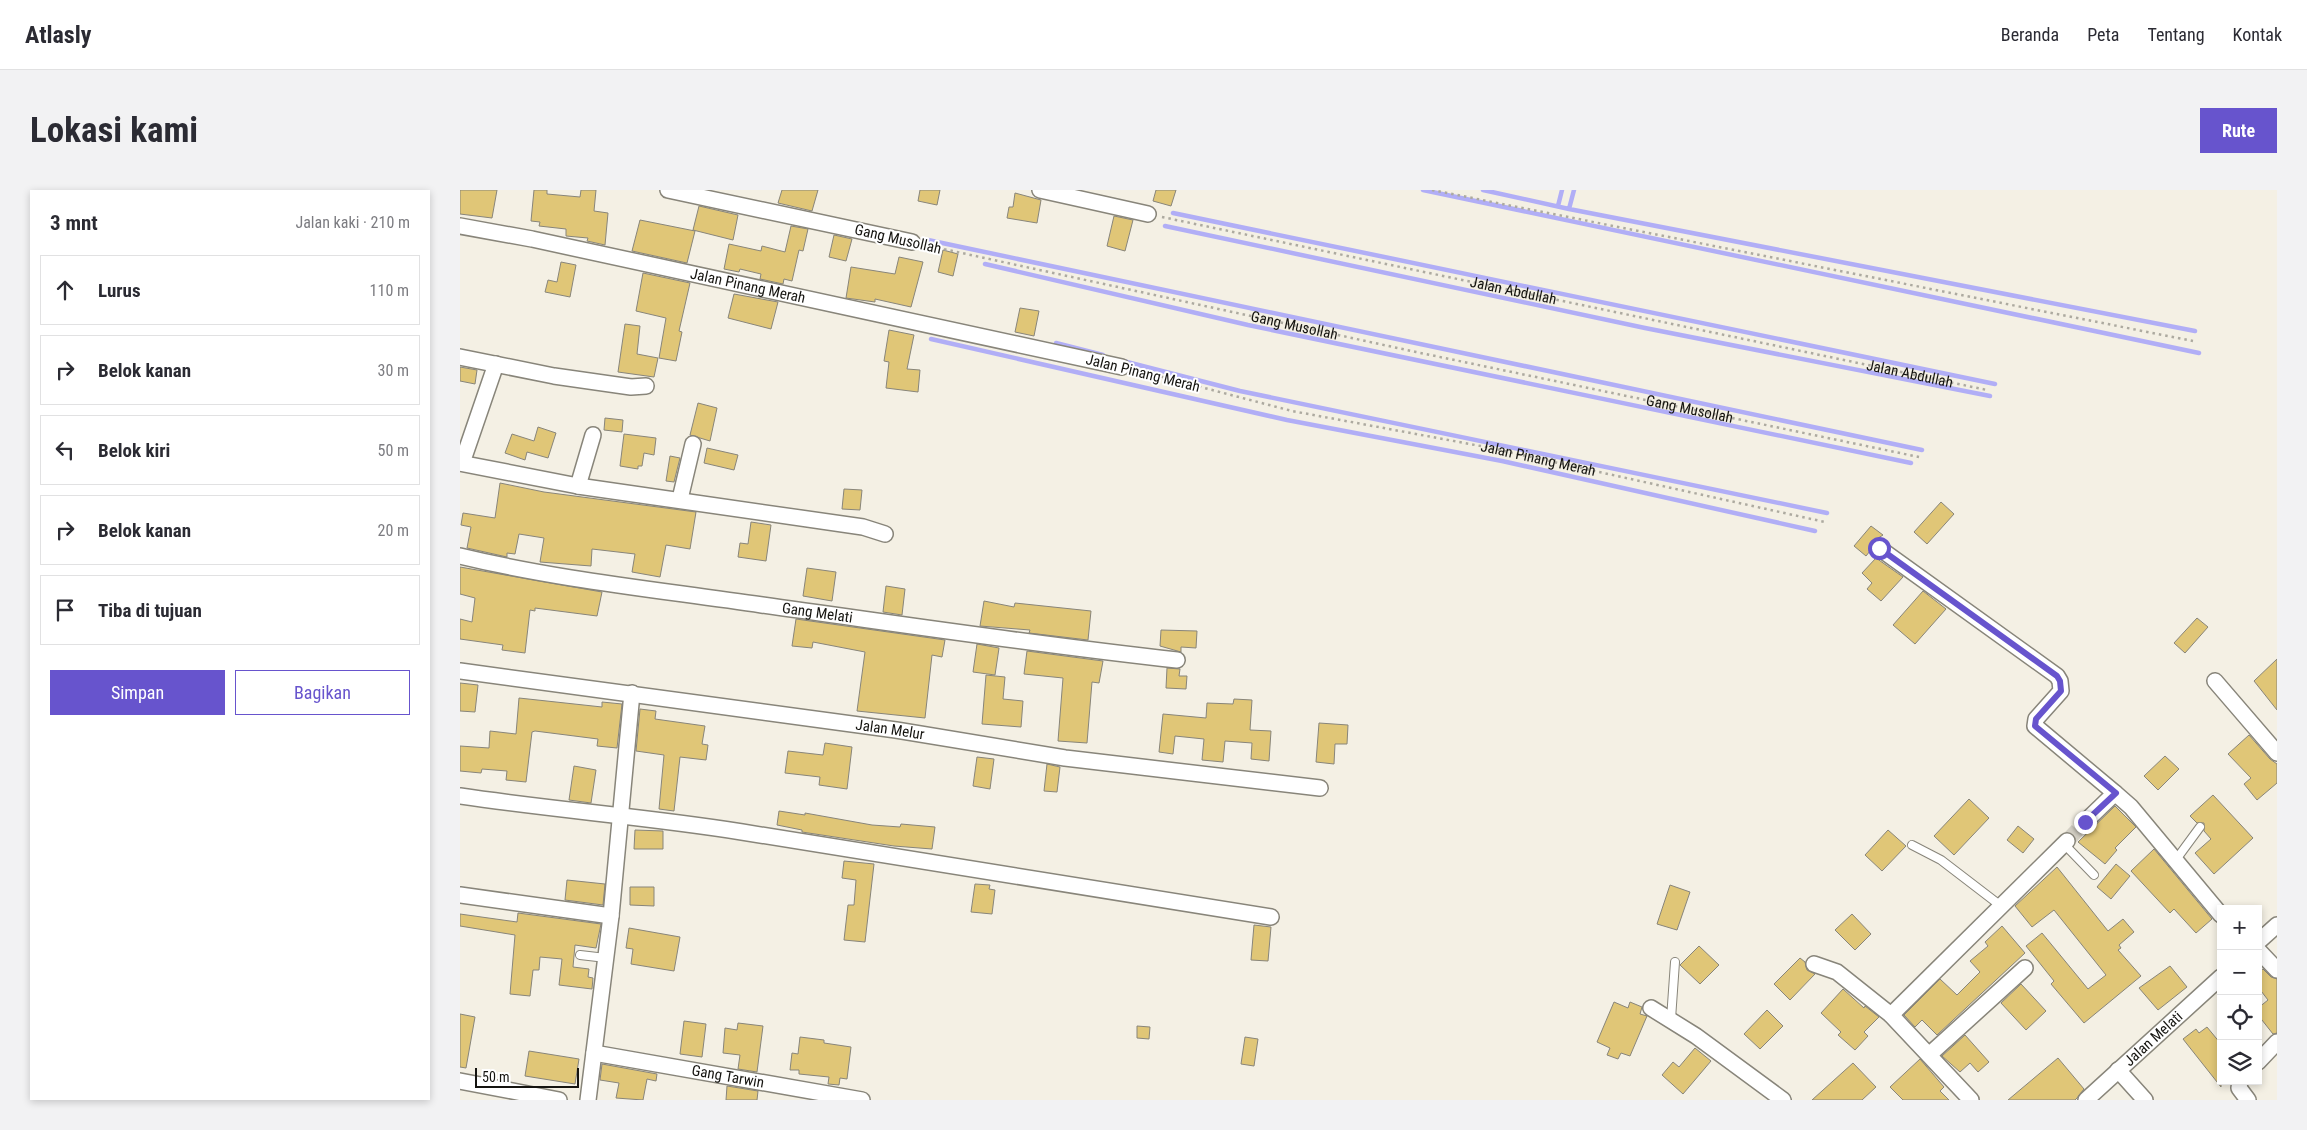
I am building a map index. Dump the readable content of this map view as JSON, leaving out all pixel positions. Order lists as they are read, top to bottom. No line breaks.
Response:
{"streets":{"street":["Gang Musollah","Jalan Pinang Merah","Gang Melati","Jalan Melur","Jalan Melati","Gang Tarwin"],"path":["Jalan Abdullah"]},"scale_bar":"50 m","page":{"header":"Atlasly","nav":["Beranda","Peta","Tentang","Kontak"],"buttons":["Rute",["Simpan","Bagikan"]],"title":"Lokasi kami","heading":["3 mnt","Jalan kaki · 210 m"],"list":[["Lurus","110 m"],["Belok kanan","30 m"],["Belok kiri","50 m"],["Belok kanan","20 m"],"Tiba di tujuan"],"map_buttons":["+","−"],"scale":"50 m"}}
